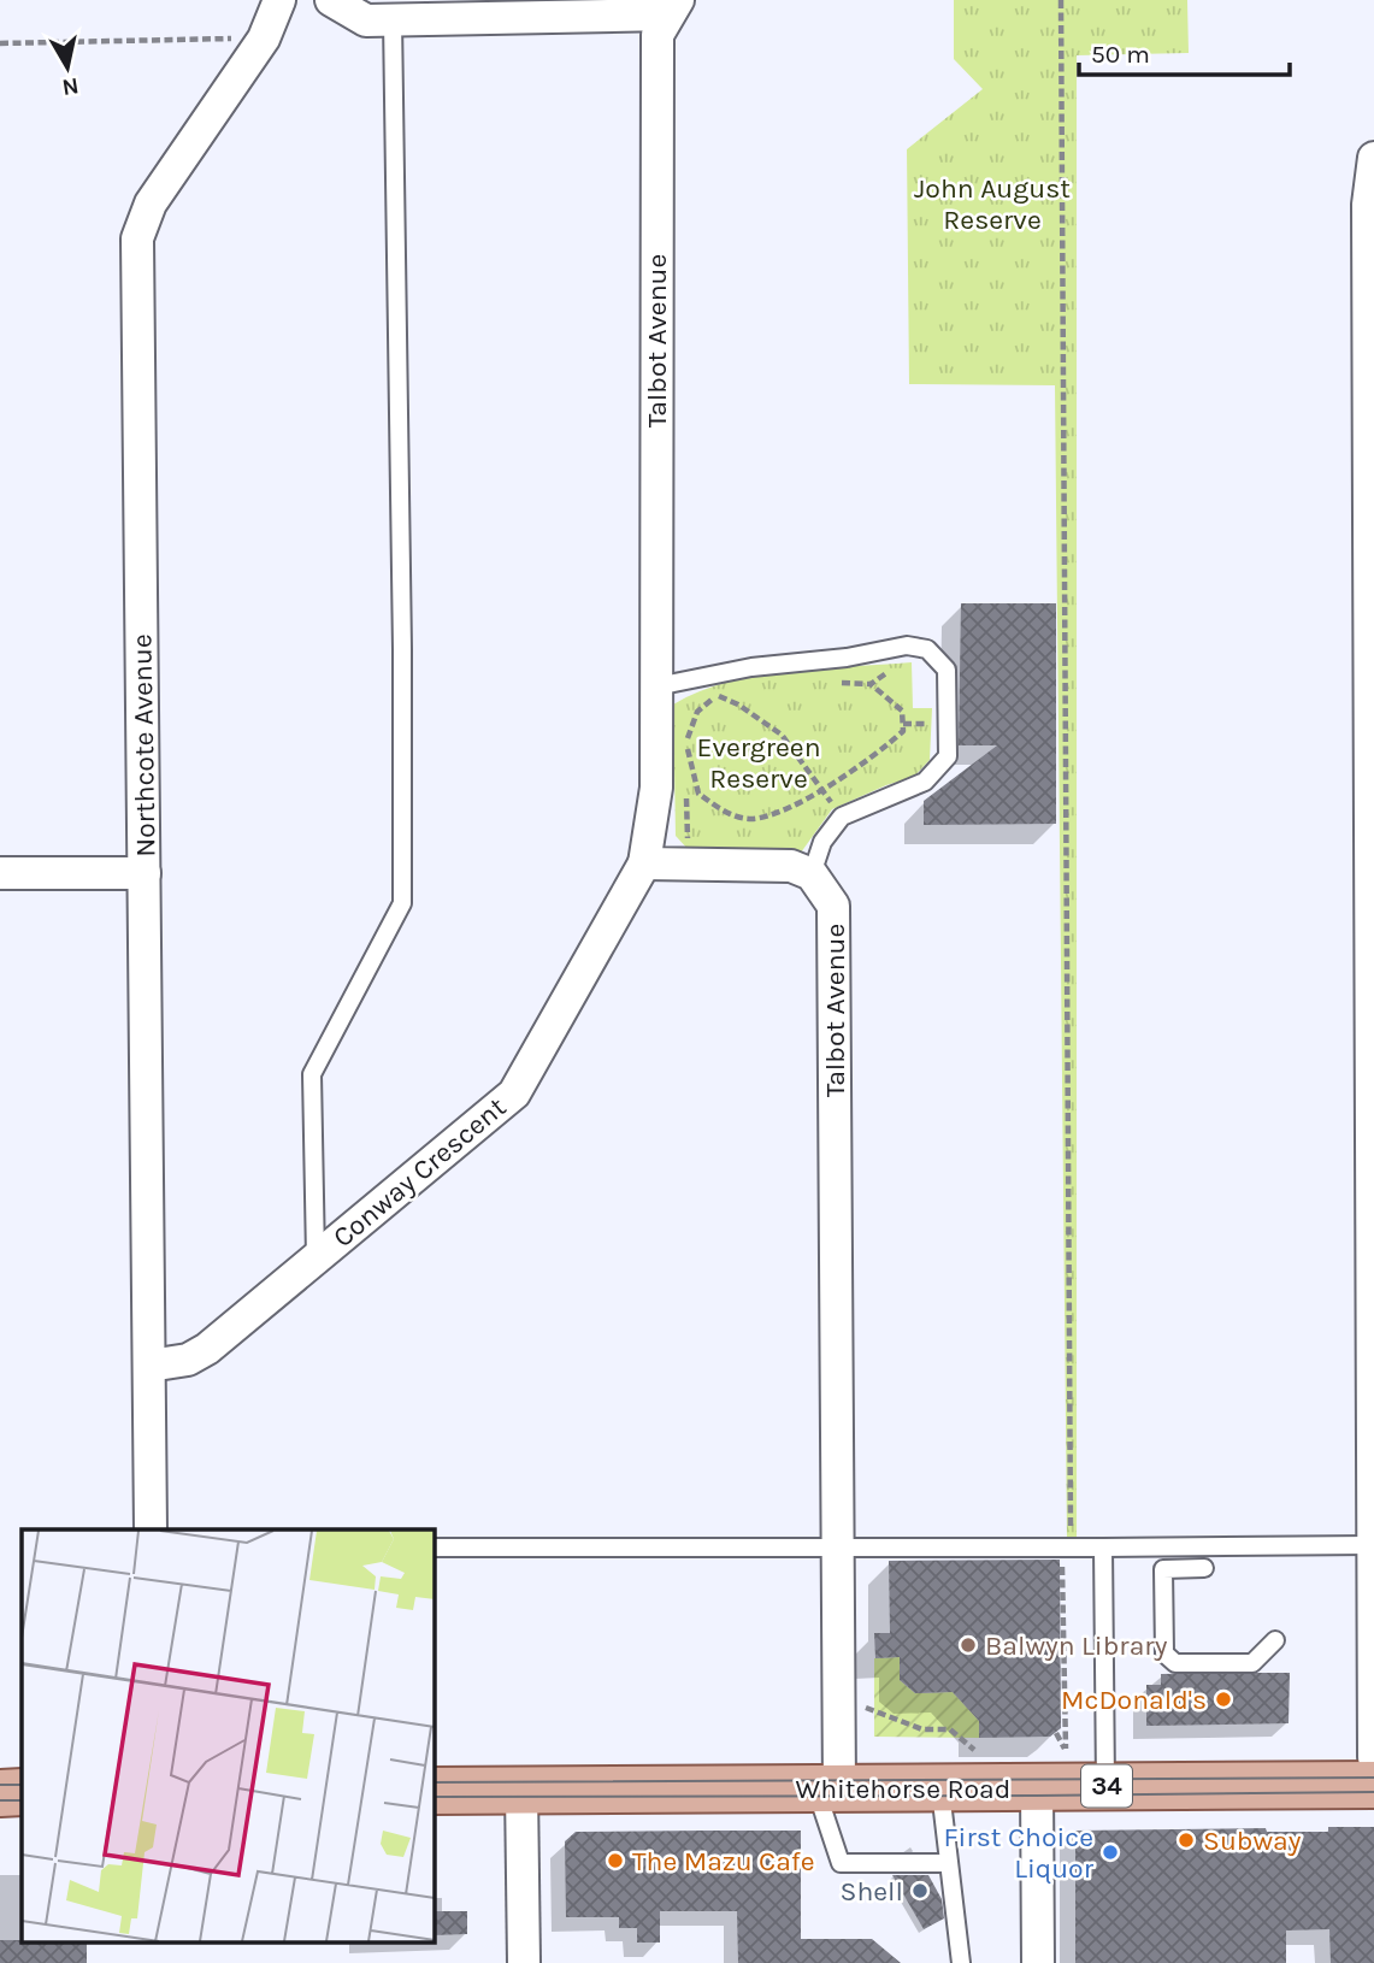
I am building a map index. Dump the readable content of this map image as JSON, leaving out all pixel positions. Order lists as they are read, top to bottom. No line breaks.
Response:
{"streets":{"main road":["34","Whitehorse Road"],"street":["Talbot Avenue","Northcote Avenue","Conway Crescent"]},"crossings":[["Talbot Avenue","Conway Crescent"],["Talbot Avenue","Whitehorse Road"],["Northcote Avenue","Conway Crescent"]],"parks":["John August Reserve","Evergreen Reserve"],"places":["Balwyn Library","McDonald's","Subway","First Choice Liquor","The Mazu Cafe","Shell"],"scale_bar":"50 m","north":"bottom"}
